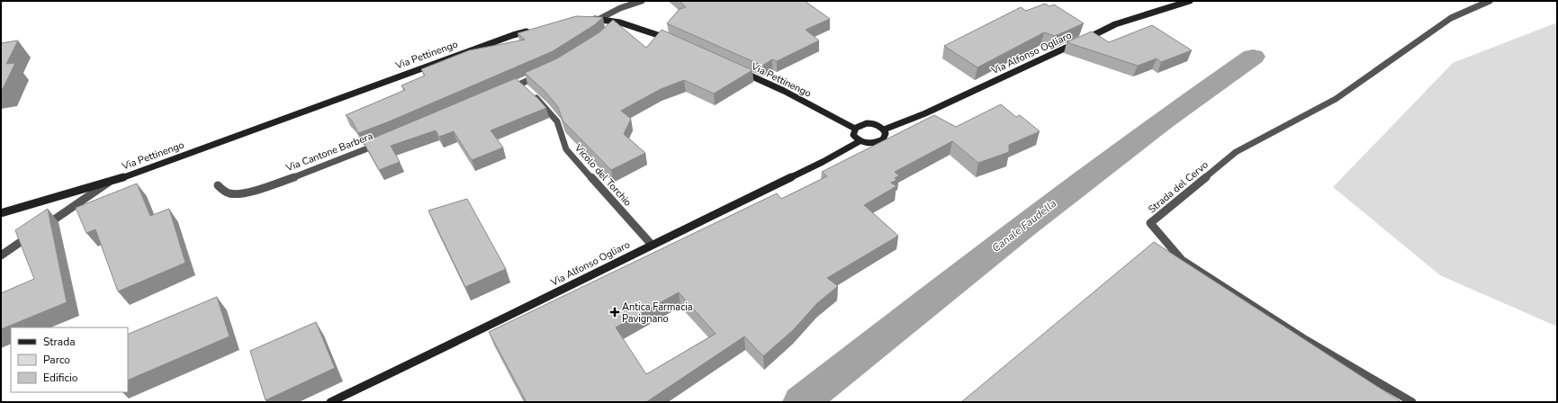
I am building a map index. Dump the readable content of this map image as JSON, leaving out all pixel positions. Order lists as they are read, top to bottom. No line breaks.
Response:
{"streets":{"main road":["Via Alfonso Ogliaro","Via Pettinengo"],"street":["Via Cantone Barbera","Vicolo del Torchio","Strada del Cervo"]},"crossings":[["Via Alfonso Ogliaro","Via Pettinengo"],["Via Alfonso Ogliaro","Vicolo del Torchio"]],"water":["Canale Faudella"],"places":{"health":["Antica Farmacia Pavignano"]},"legend":["Strada","Parco","Edificio"]}
